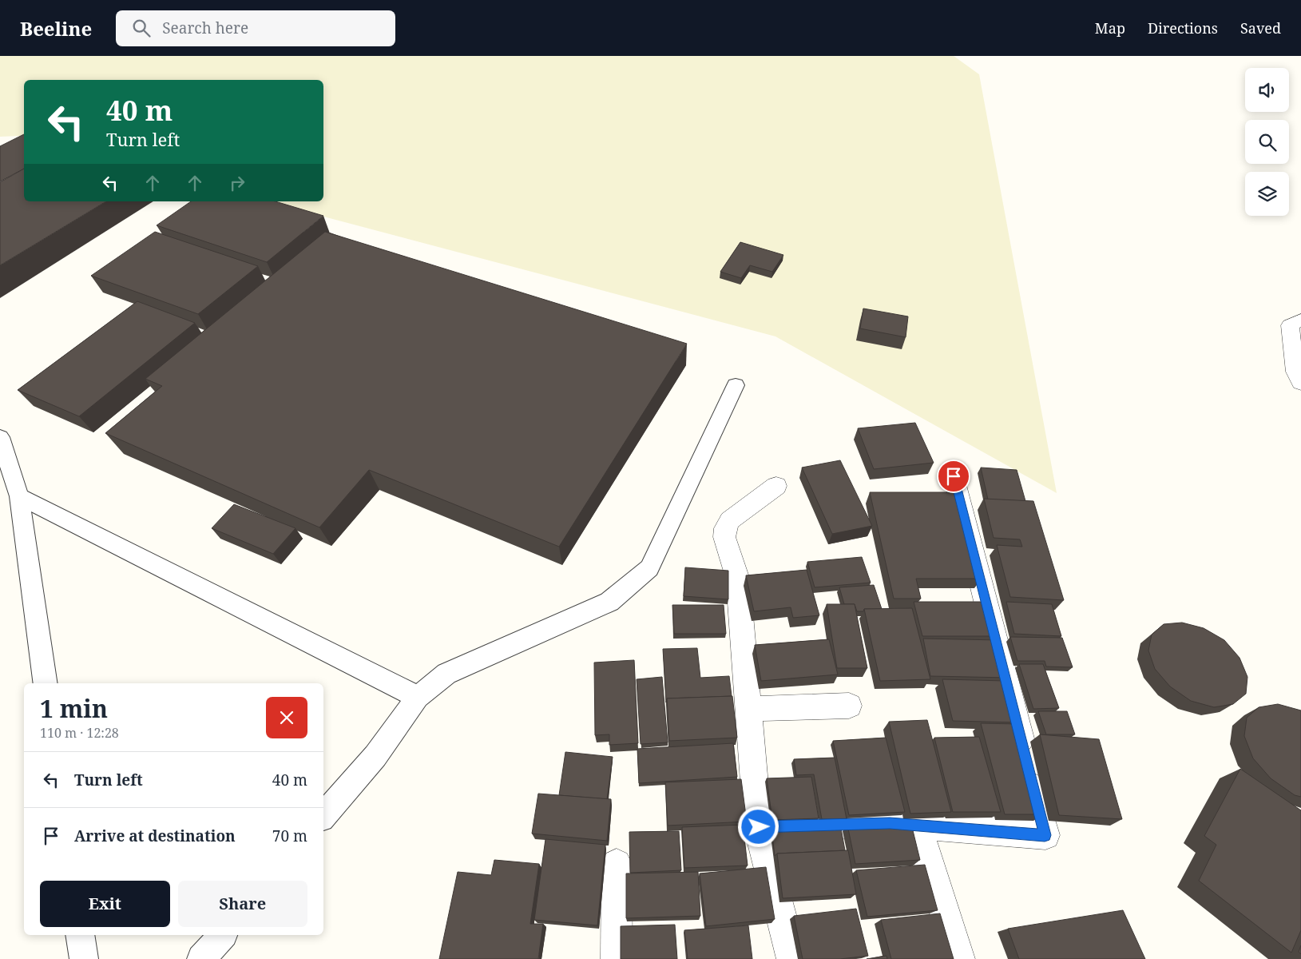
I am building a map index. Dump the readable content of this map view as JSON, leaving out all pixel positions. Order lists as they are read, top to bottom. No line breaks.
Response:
{"page":{"header":"Beeline","search":"Search here","nav":["Map","Directions","Saved"],"turn":["40 m","Turn left"],"heading":["1 min","110 m · 12:28"],"list":[{"name":"Turn left","value":"40 m"},{"name":"Arrive at destination","value":"70 m"}],"buttons":["Exit","Share"]}}
